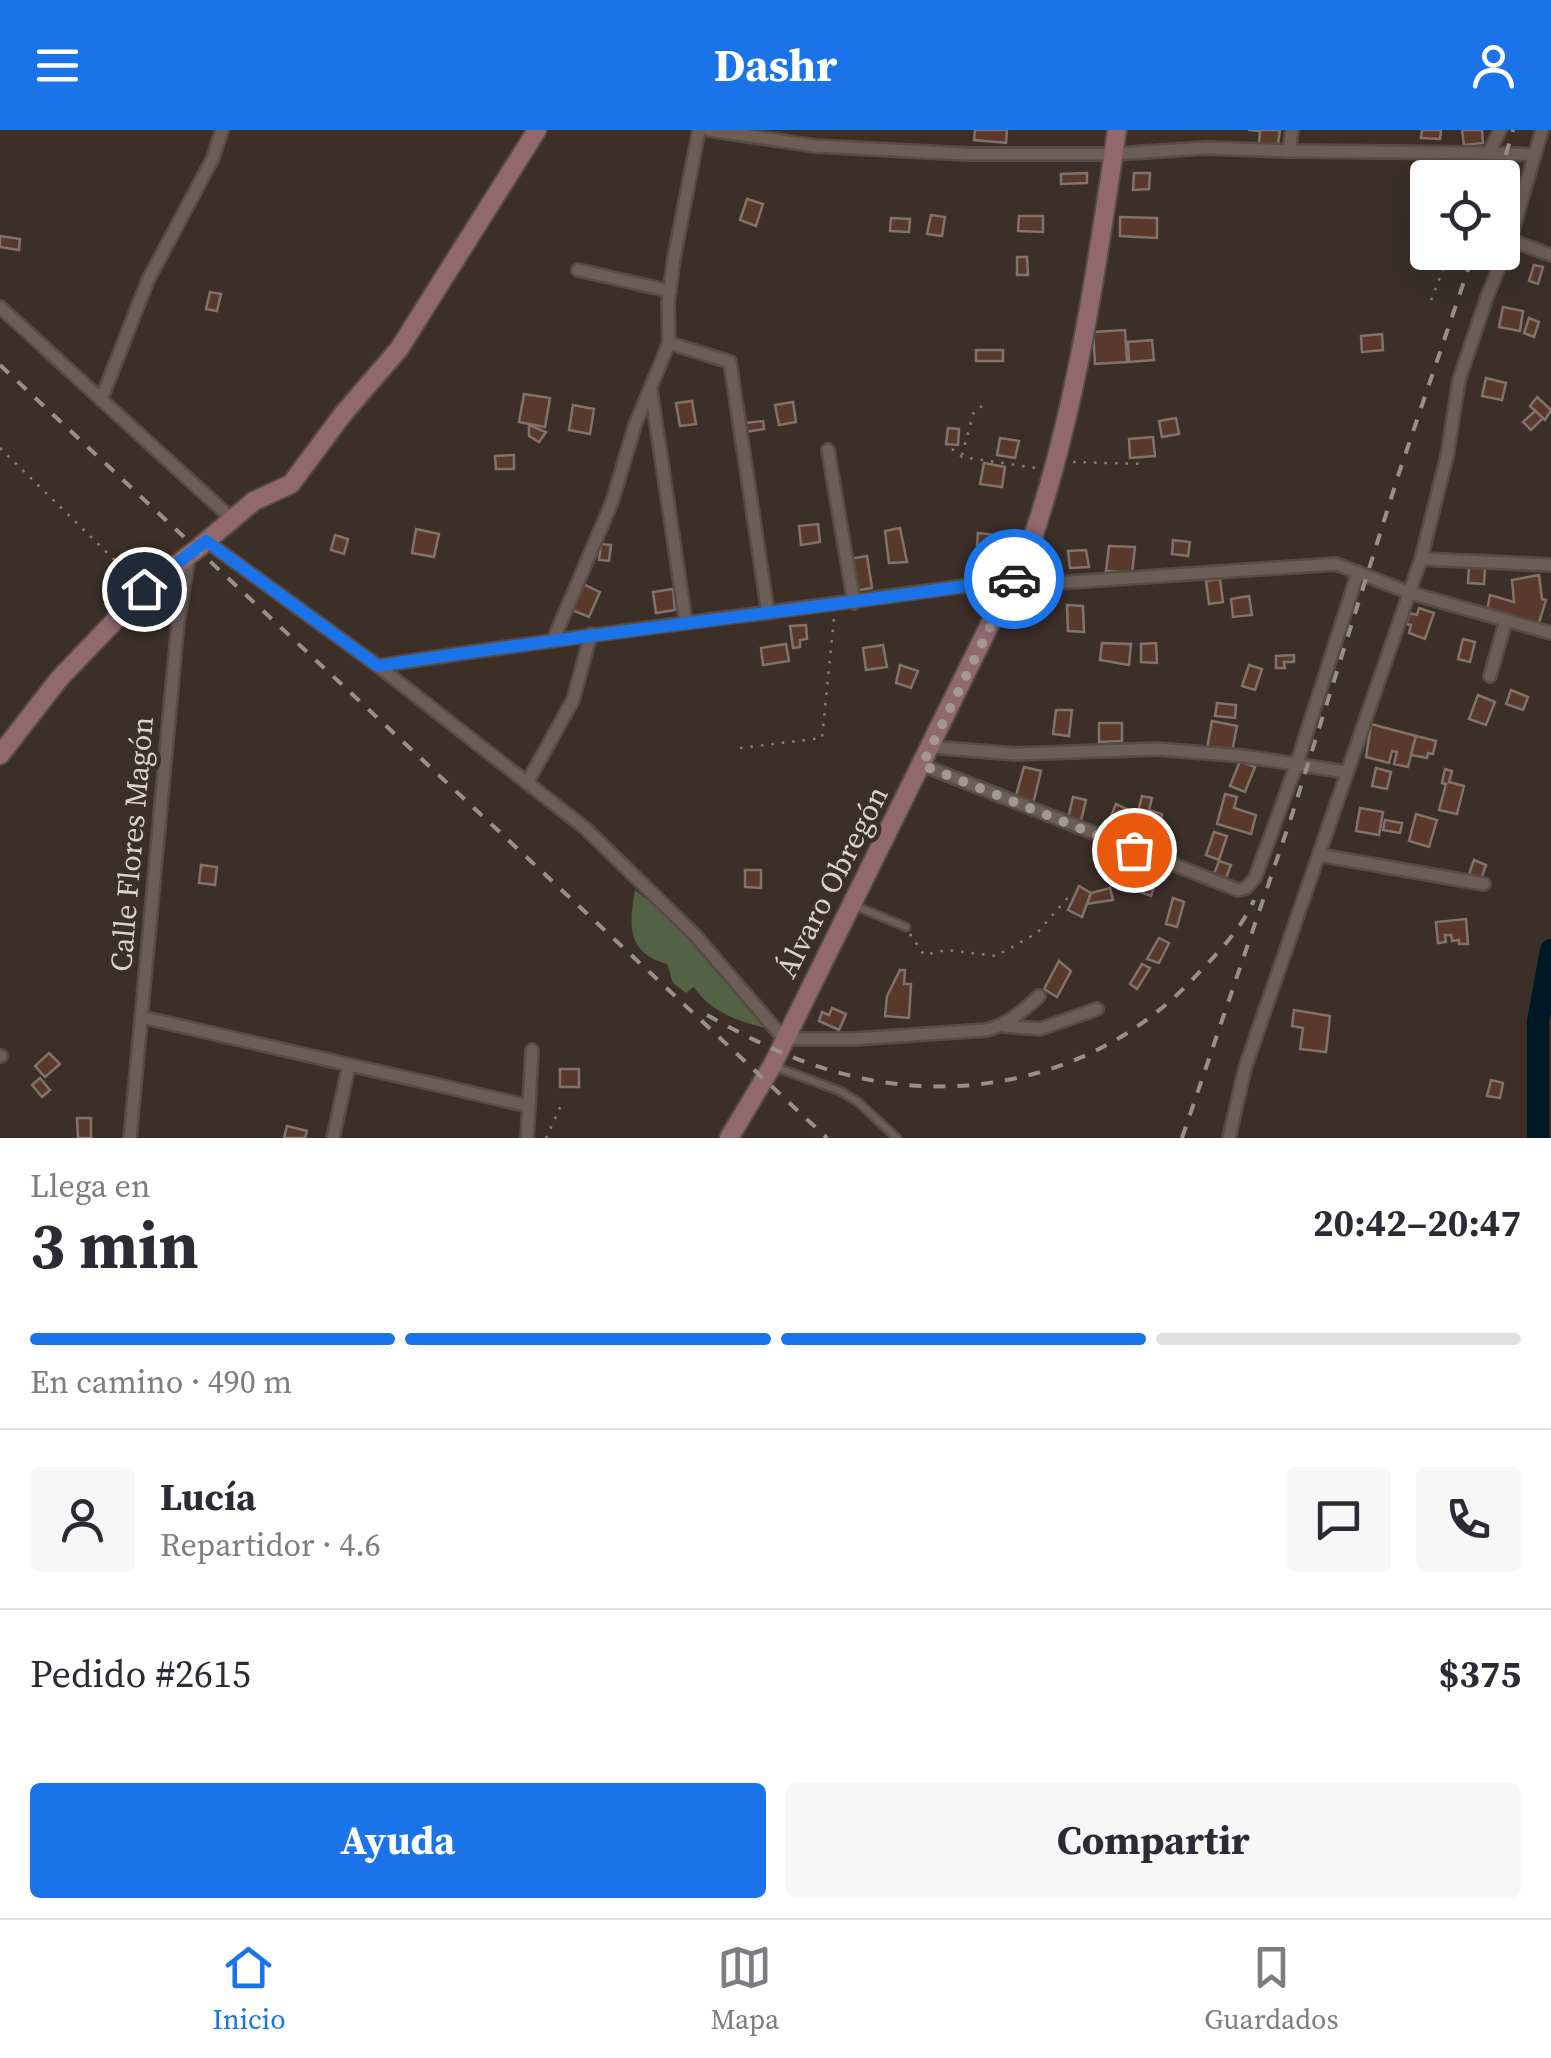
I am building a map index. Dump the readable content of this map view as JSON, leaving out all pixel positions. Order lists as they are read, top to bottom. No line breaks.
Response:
{"streets":{"street":["Calle Flores Magón","Álvaro Obregón"]},"page":{"header":"Dashr","heading":["3 min","Llega en","20:42–20:47"],"panel":["Lucía","Repartidor · 4.6","Pedido #2615","$375"],"bar":"En camino · 490 m","buttons":["Ayuda","Compartir"],"tabs":["Inicio","Mapa","Guardados"]}}
